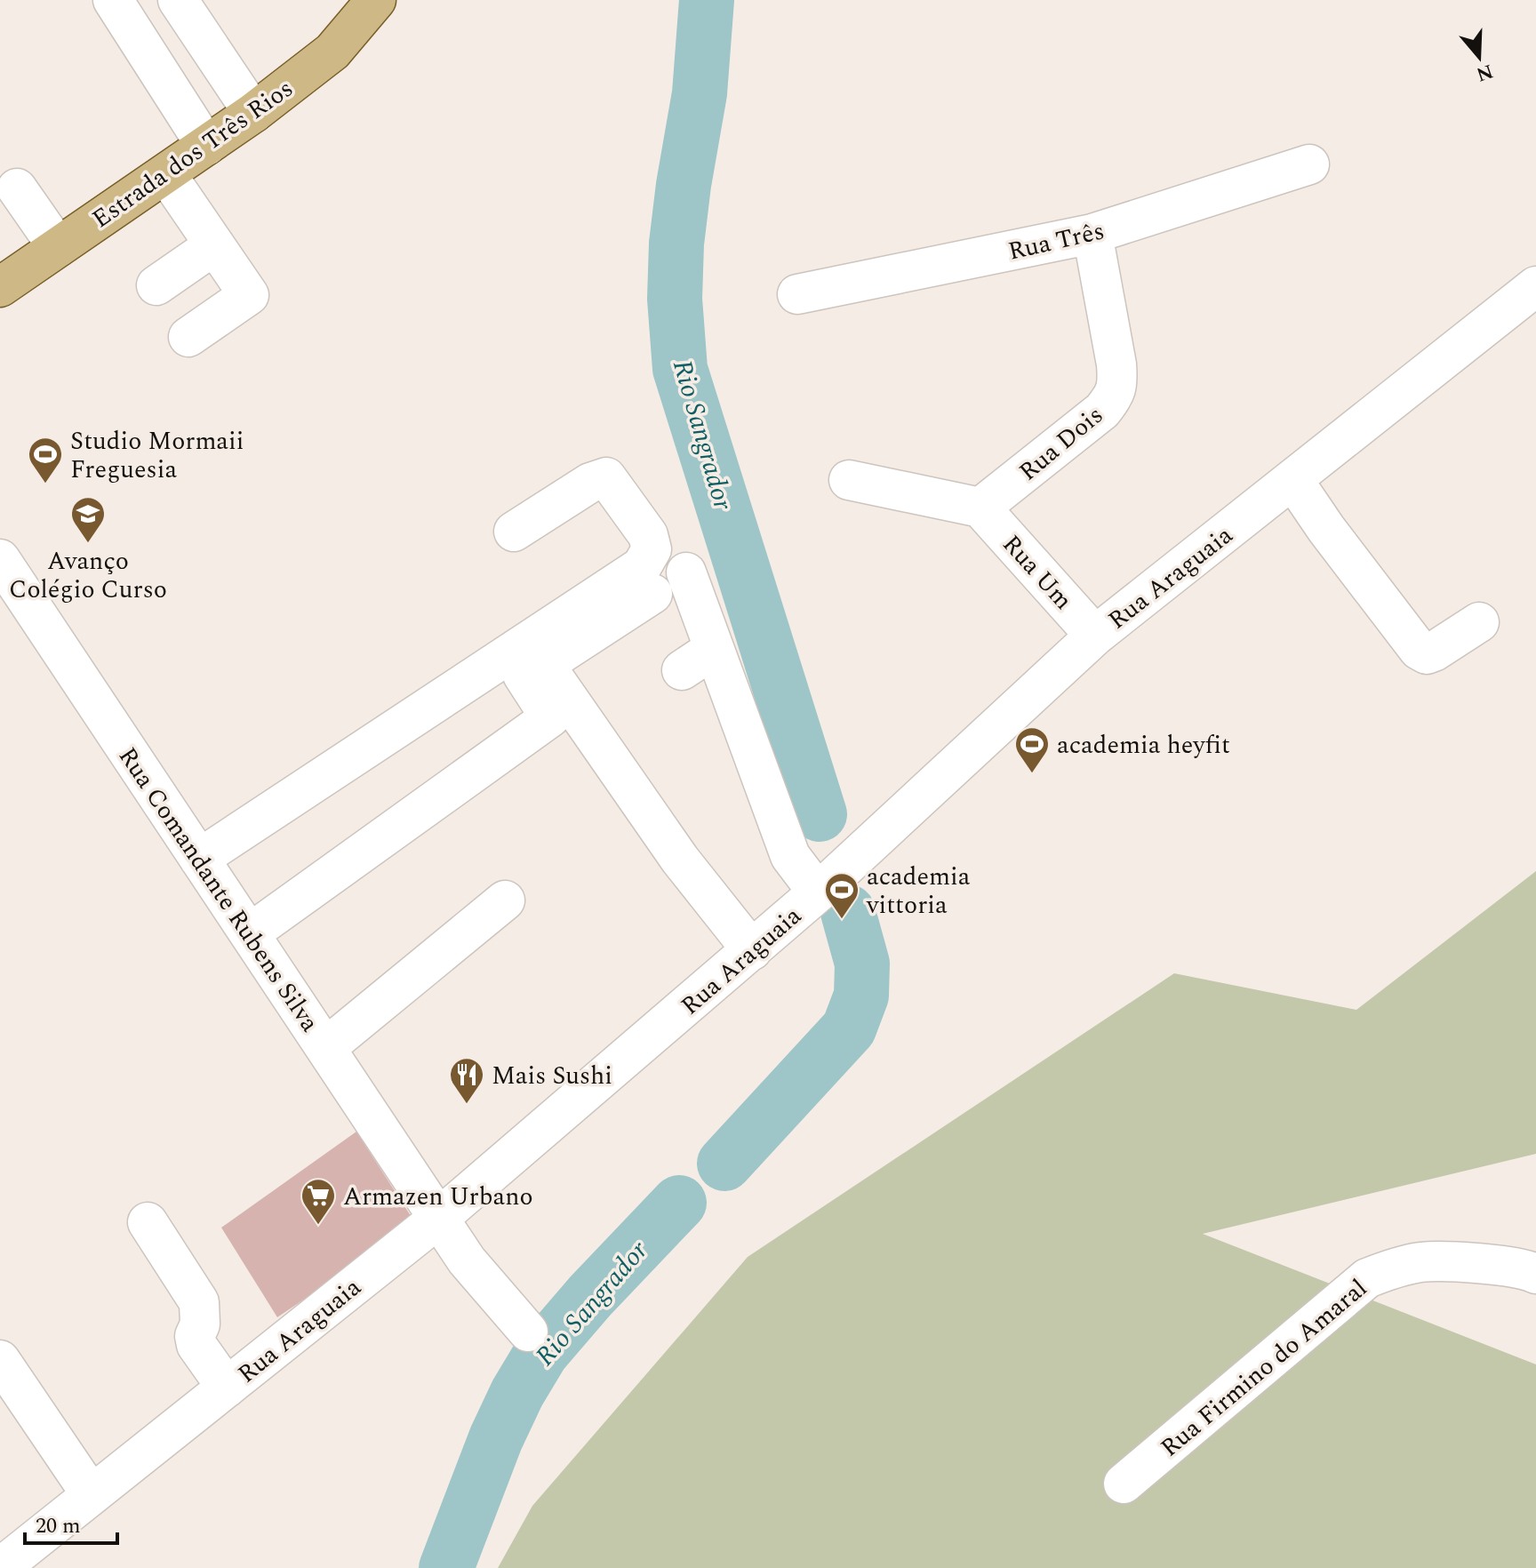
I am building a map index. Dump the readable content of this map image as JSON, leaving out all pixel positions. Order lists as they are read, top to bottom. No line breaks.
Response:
{"streets":{"main road":["Estrada dos Três Rios"],"street":["Rua Três","Rua Dois","Rua Um","Rua Araguaia","Rua Comandante Rubens Silva","Rua Firmino do Amaral"]},"crossings":[["Rua Três","Rua Dois"],["Rua Dois","Rua Um"],["Rua Um","Rua Araguaia"],["Rua Araguaia","Rua Comandante Rubens Silva"]],"water":["Rio Sangrador"],"places":{"sports":["Studio Mormaii Freguesia","academia heyfit","academia vittoria"],"school or university":["Avanço Colégio Curso"],"restaurant":["Mais Sushi"],"supermarket":["Armazen Urbano"]},"scale_bar":"20 m","north":"bottom"}
